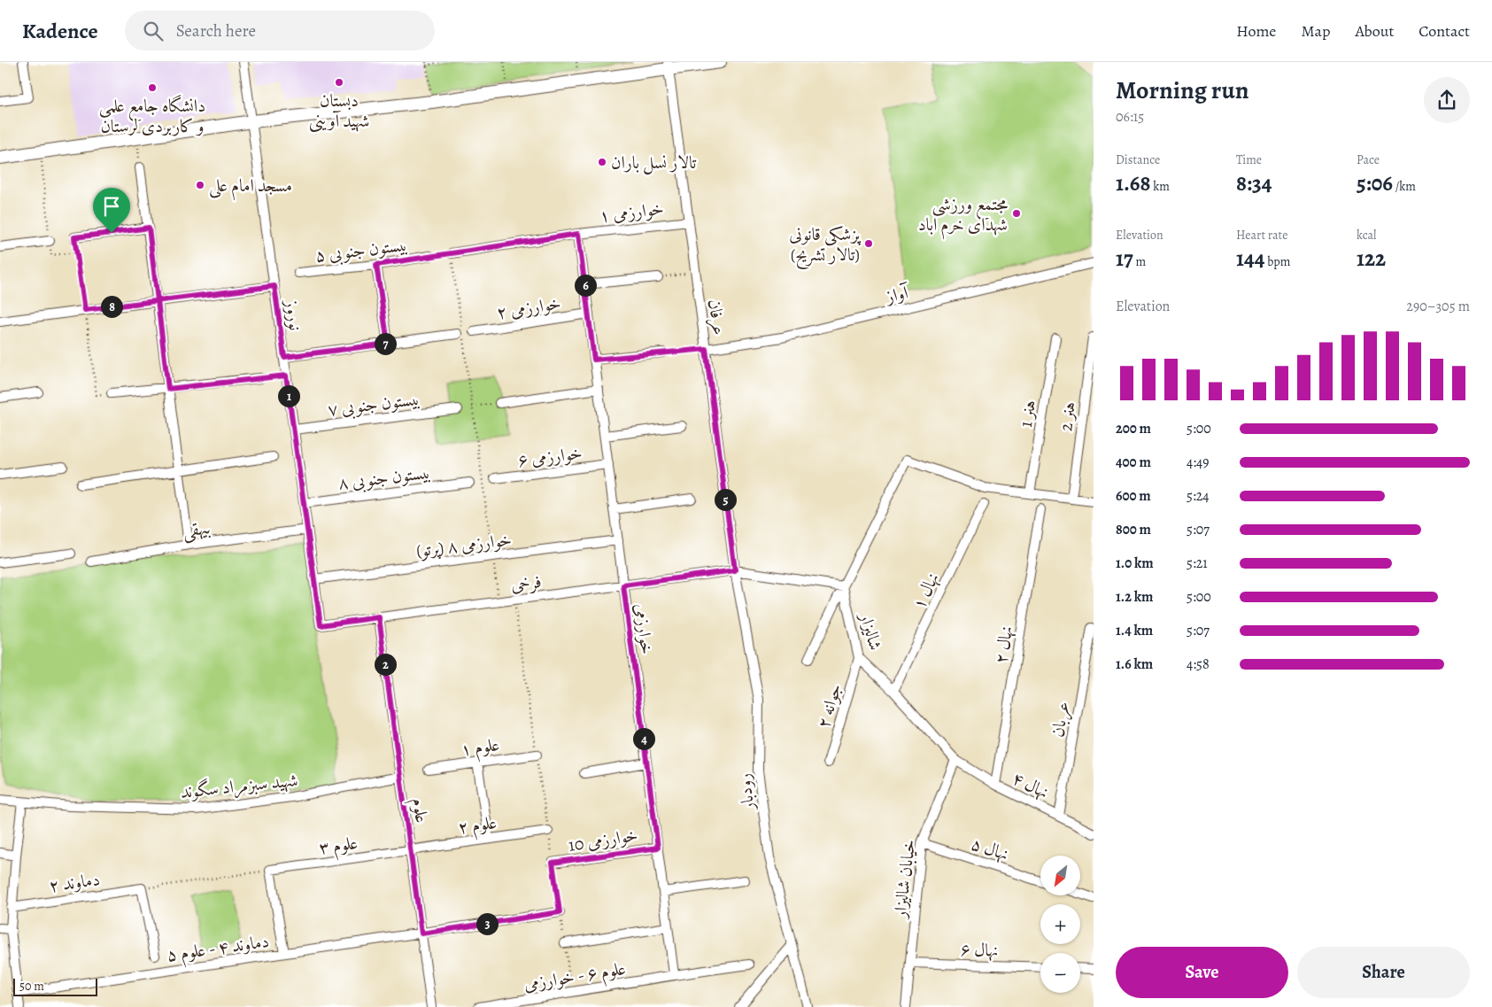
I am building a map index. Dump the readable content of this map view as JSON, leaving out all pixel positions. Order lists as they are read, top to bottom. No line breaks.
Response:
{"streets":{"street":["خوارزمی ۱","بیستون جنوبی ۵","آواز","خوارزمی ۲","نوروز","عرفان","بیستون جنوبی ۷","هنر 1","هنر 2","خوارزمی ۶","بیستون جنوبی ۸","بیهقی","خوارزمی ۸ (پرتو)","فرخی","نهال ۱","خوارزمی","شالیزار","نهال ۲","جوانه ۲","عربان","علوم ۱","نهال ۴","شهید سبزمراد سگوند","رودبار","علوم","علوم ۲","خوارزمی 10","علوم ۳","نهال ۵","خیابان شالیزار","دماوند ۲","دماوند ۴ - علوم ۵","نهال ۶","علوم ۶ - خوارزمی"]},"crossings":[["خوارزمی ۱","عرفان"],["خوارزمی ۱","خوارزمی"],["آواز","عرفان"],["خوارزمی ۲","خوارزمی"],["نوروز","بیستون جنوبی ۷"],["نوروز","بیستون جنوبی ۸"],["نوروز","بیهقی"],["نوروز","خوارزمی ۸ (پرتو)"],["نوروز","فرخی"],["عرفان","فرخی"],["عرفان","رودبار"],["خوارزمی ۶","خوارزمی"],["خوارزمی ۸ (پرتو)","خوارزمی"],["فرخی","خوارزمی"],["فرخی","رودبار"],["فرخی","علوم"],["نهال ۱","شالیزار"],["خوارزمی","خوارزمی 10"],["خوارزمی","علوم ۶ - خوارزمی"],["شالیزار","جوانه ۲"],["شالیزار","نهال ۴"],["شالیزار","خیابان شالیزار"],["نهال ۲","نهال ۴"],["عربان","نهال ۴"],["نهال ۴","خیابان شالیزار"],["شهید سبزمراد سگوند","علوم"],["علوم","علوم ۲"],["علوم","علوم ۳"],["علوم","دماوند ۴ - علوم ۵"],["علوم ۲","علوم ۳"],["نهال ۵","خیابان شالیزار"],["خیابان شالیزار","نهال ۶"]],"places":["دبستان شهید آوینی","دانشگاه جامع علمی و کاربردی لرستان","تالار نسل باران","مسجد امام علی","مجتمع ورزشی شهدای خرم اباد","پزشکی قانونی (تالار تشریح)"],"scale_bar":"50 m","north":"bottom left","page":{"header":"Kadence","search":"Search here","nav":["Home","Map","About","Contact"],"heading":["Morning run","06:15"],"stats":[["Distance","1.68 km"],["Time","8:34"],["Pace","5:06 /km"],["Elevation","17 m"],["Heart rate","144 bpm"],["kcal","122"]],"pins":["6","8","7","1","5","2","4","3"],"chart":["Elevation","290–305 m"],"list":[{"name":"200 m","note":"5:00"},{"name":"400 m","note":"4:49"},{"name":"600 m","note":"5:24"},{"name":"800 m","note":"5:07"},{"name":"1.0 km","note":"5:21"},{"name":"1.2 km","note":"5:00"},{"name":"1.4 km","note":"5:07"},{"name":"1.6 km","note":"4:58"}],"map_buttons":["+","−"],"buttons":["Save","Share"],"scale":"50 m"}}
